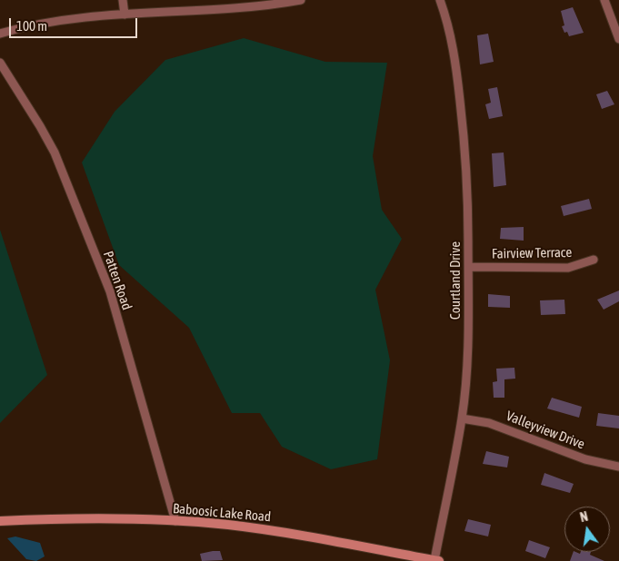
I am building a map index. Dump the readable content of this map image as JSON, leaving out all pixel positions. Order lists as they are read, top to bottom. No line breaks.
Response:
{"streets":{"street":["Fairview Terrace","Patten Road","Courtland Drive","Valleyview Drive","Baboosic Lake Road"]},"crossings":[["Fairview Terrace","Courtland Drive"],["Patten Road","Baboosic Lake Road"],["Courtland Drive","Valleyview Drive"],["Courtland Drive","Baboosic Lake Road"]],"scale_bar":"100 m","north":"top"}
